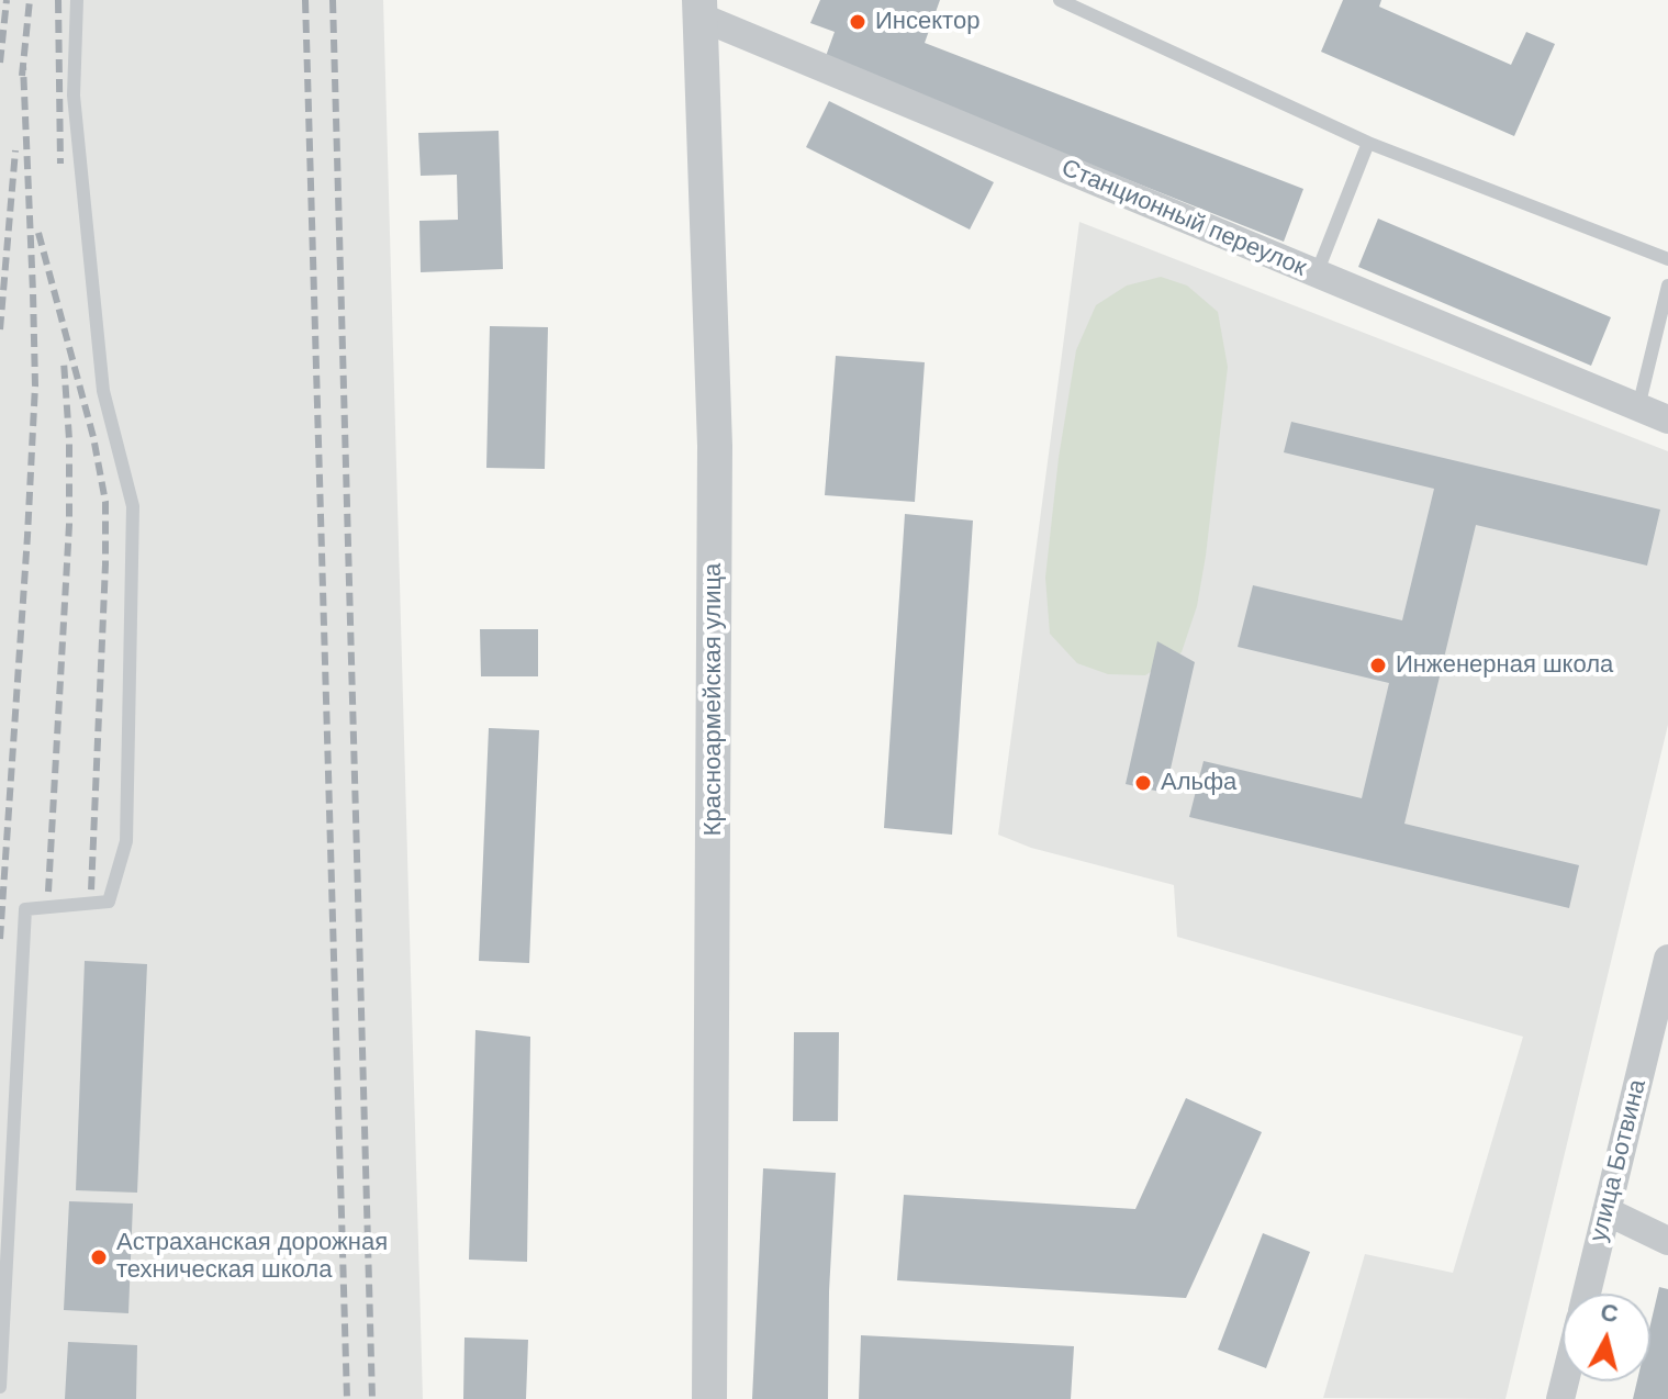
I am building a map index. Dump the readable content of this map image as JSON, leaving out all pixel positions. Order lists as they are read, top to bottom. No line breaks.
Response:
{"streets":{"street":["Станционный переулок","Красноармейская улица","улица Ботвина"]},"crossings":[["Станционный переулок","Красноармейская улица"]],"places":["Инсектор","Инженерная школа","Альфа","Астраханская дорожная техническая школа"],"north":"top"}
